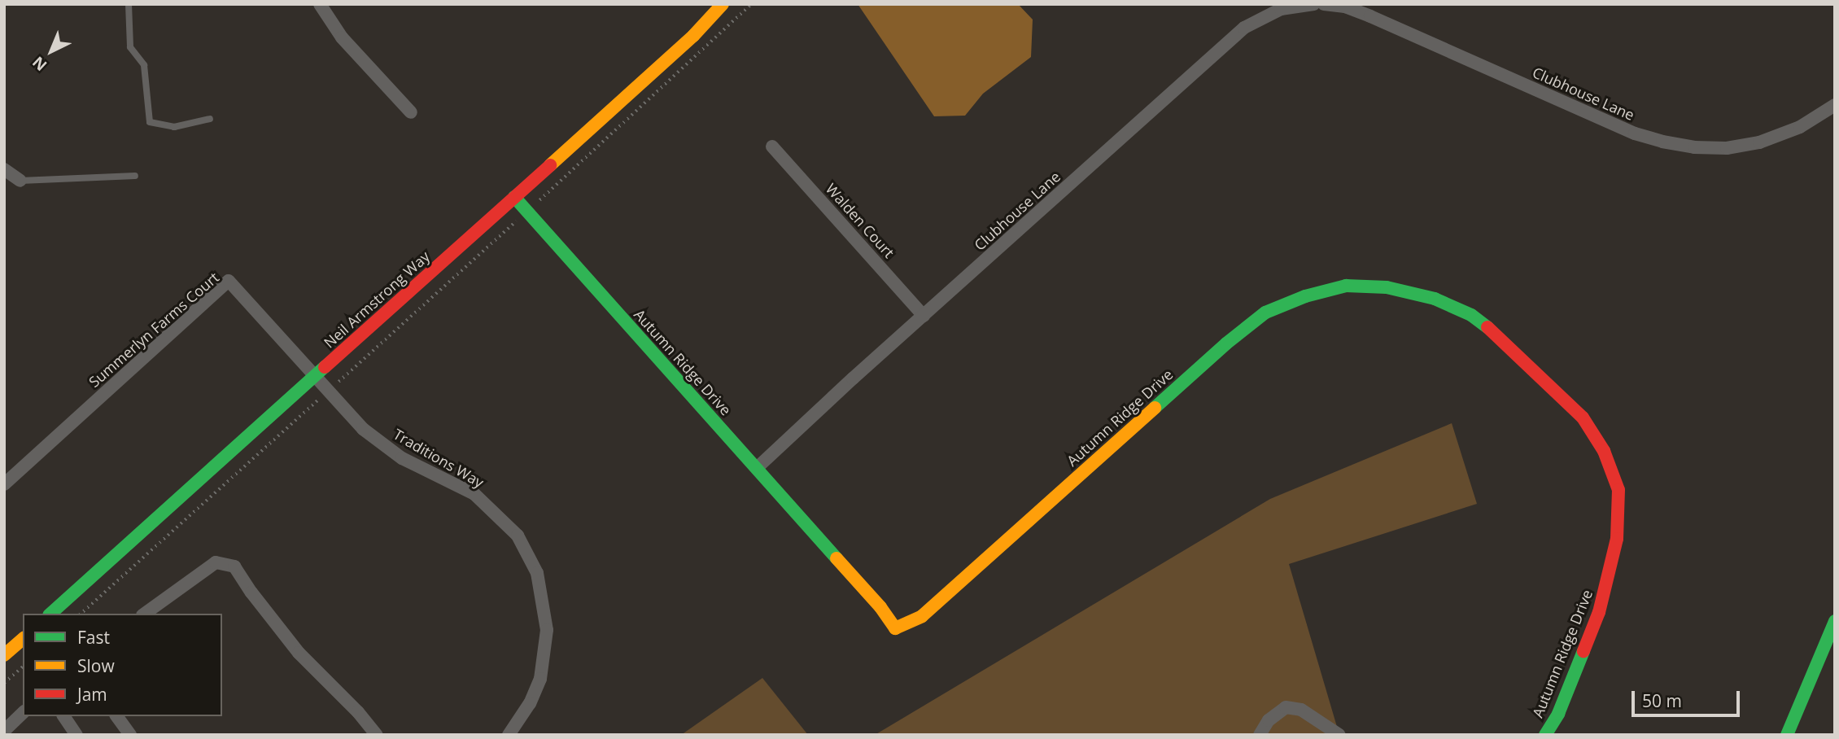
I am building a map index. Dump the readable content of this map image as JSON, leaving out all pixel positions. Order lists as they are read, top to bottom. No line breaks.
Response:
{"streets":{"street":["Clubhouse Lane","Walden Court","Neil Armstrong Way","Summerlyn Farms Court","Autumn Ridge Drive","Traditions Way"]},"crossings":[["Clubhouse Lane","Walden Court"],["Clubhouse Lane","Autumn Ridge Drive"],["Neil Armstrong Way","Summerlyn Farms Court"],["Neil Armstrong Way","Autumn Ridge Drive"],["Neil Armstrong Way","Traditions Way"],["Summerlyn Farms Court","Traditions Way"]],"legend":["Fast","Slow","Jam"],"scale_bar":"50 m","north":"bottom left"}
